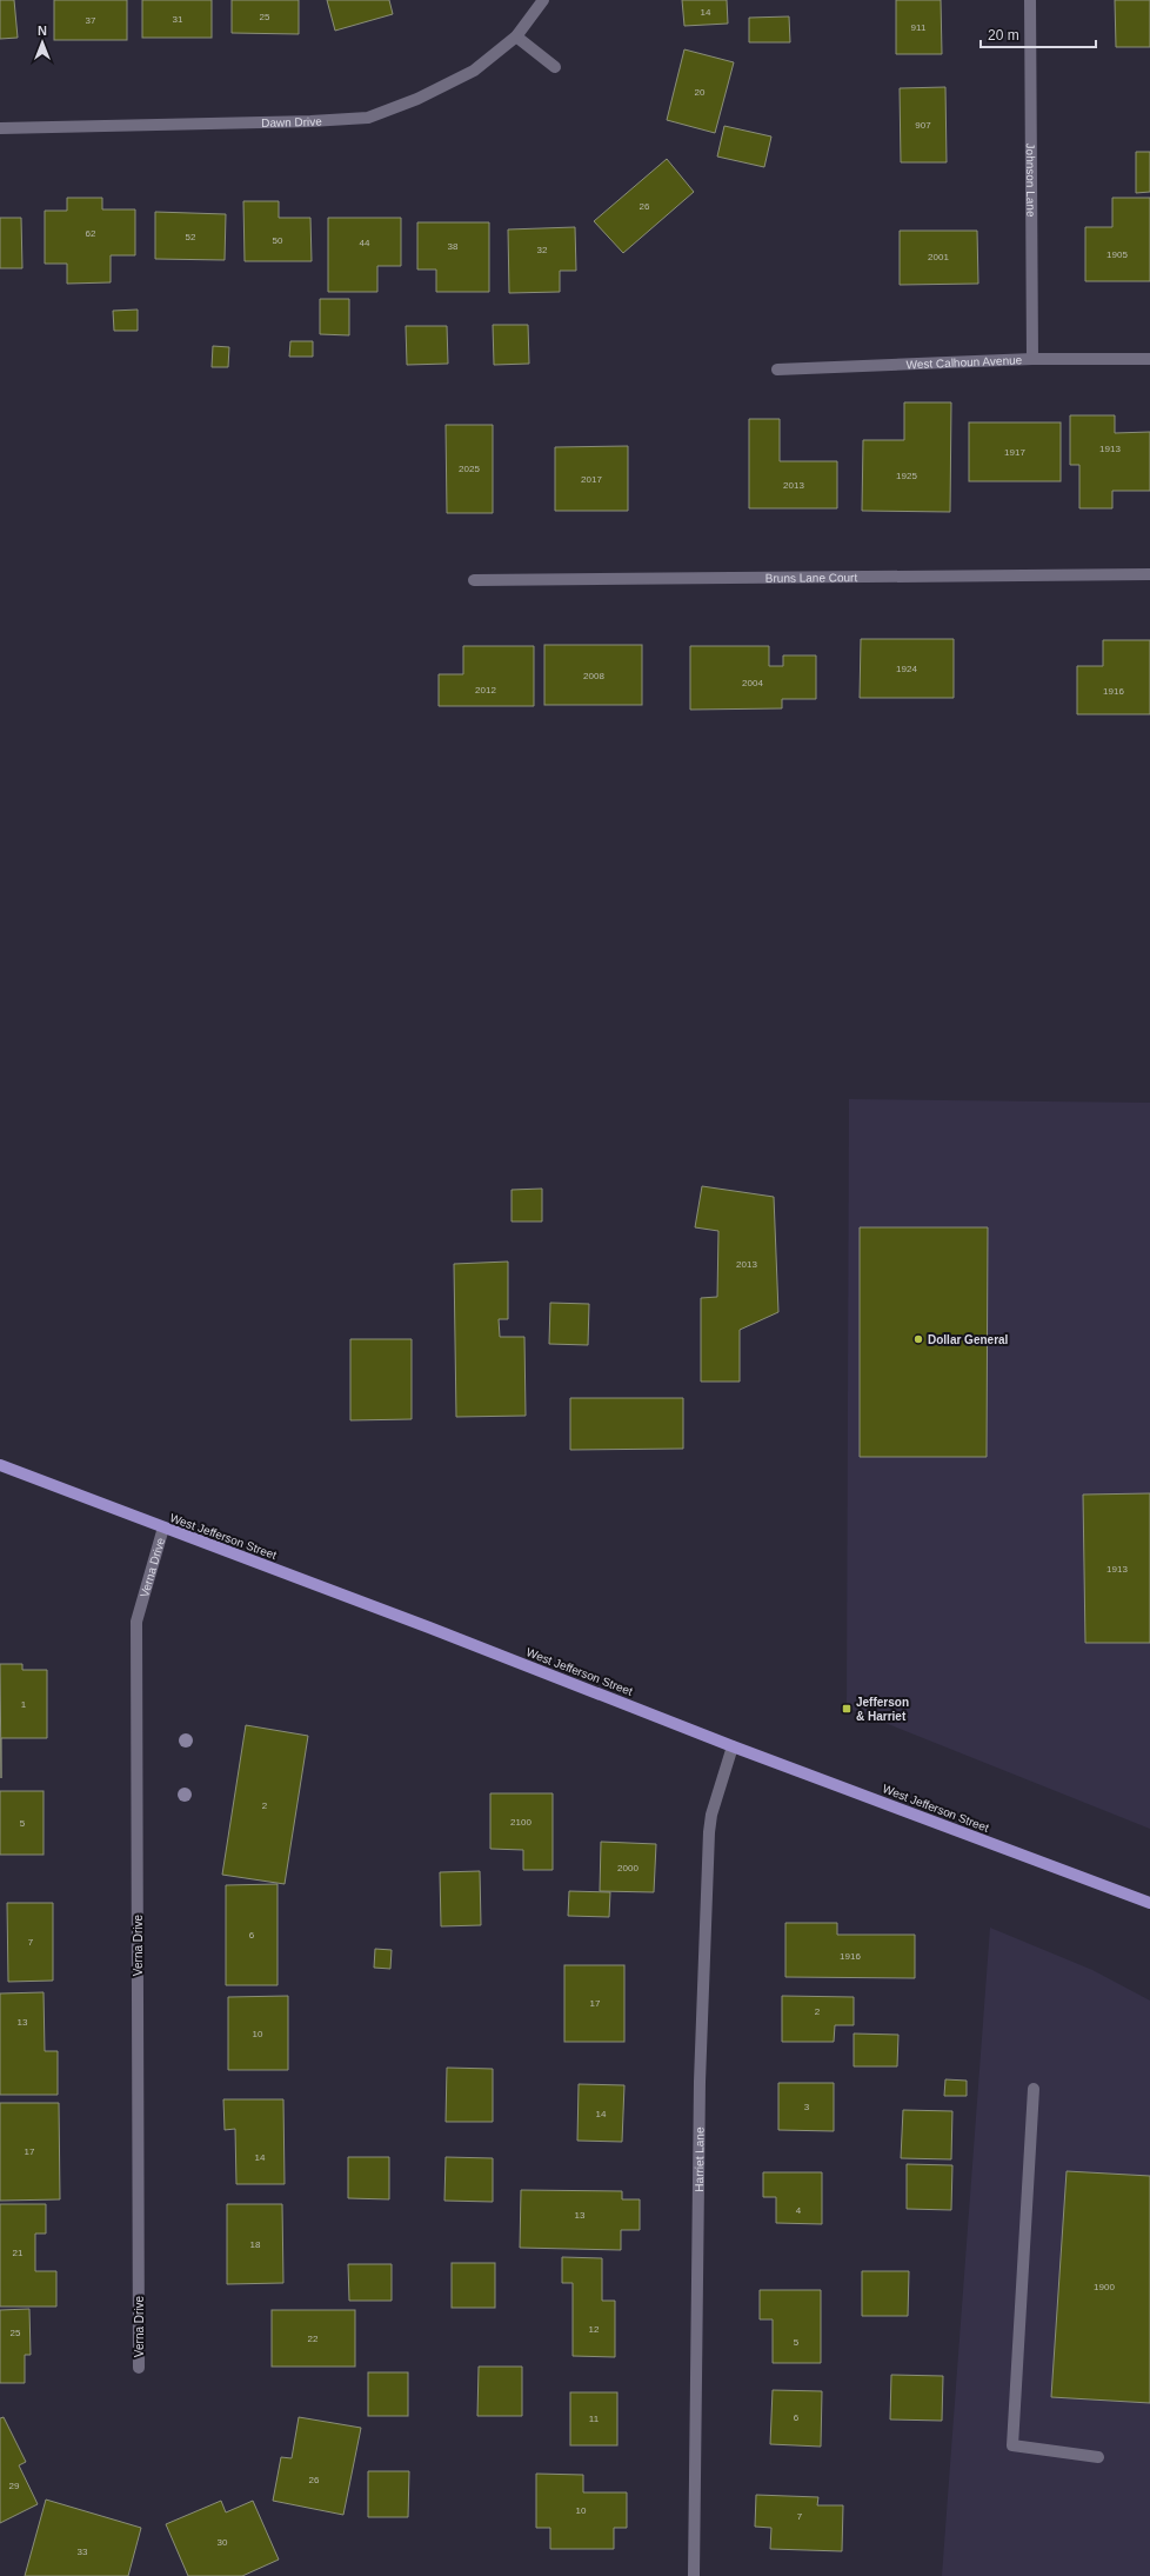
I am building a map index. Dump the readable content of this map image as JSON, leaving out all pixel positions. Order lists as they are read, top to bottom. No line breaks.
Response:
{"streets":{"main road":["West Jefferson Street"],"street":["Dawn Drive","Johnson Lane","West Calhoun Avenue","Bruns Lane Court","Verna Drive","Harriet Lane"]},"crossings":[["Johnson Lane","West Calhoun Avenue"],["West Jefferson Street","Verna Drive"],["West Jefferson Street","Harriet Lane"]],"places":{"other":["Dollar General"],"transit":["Jefferson & Harriet"]},"house_numbers":["14","25","31","37","911","20","907","26","62","52","50","44","38","32","1905","2001","1913","1917","2025","1925","2017","2013","1924","2008","2004","2012","1916","2013","1913","1","2","2100","5","2000","6","7","1916","17","2","13","10","3","14","17","14","4","13","18","21","1900","12","25","22","5","6","11","26","29","10","7","30","33"],"scale_bar":"20 m","north":"top"}
